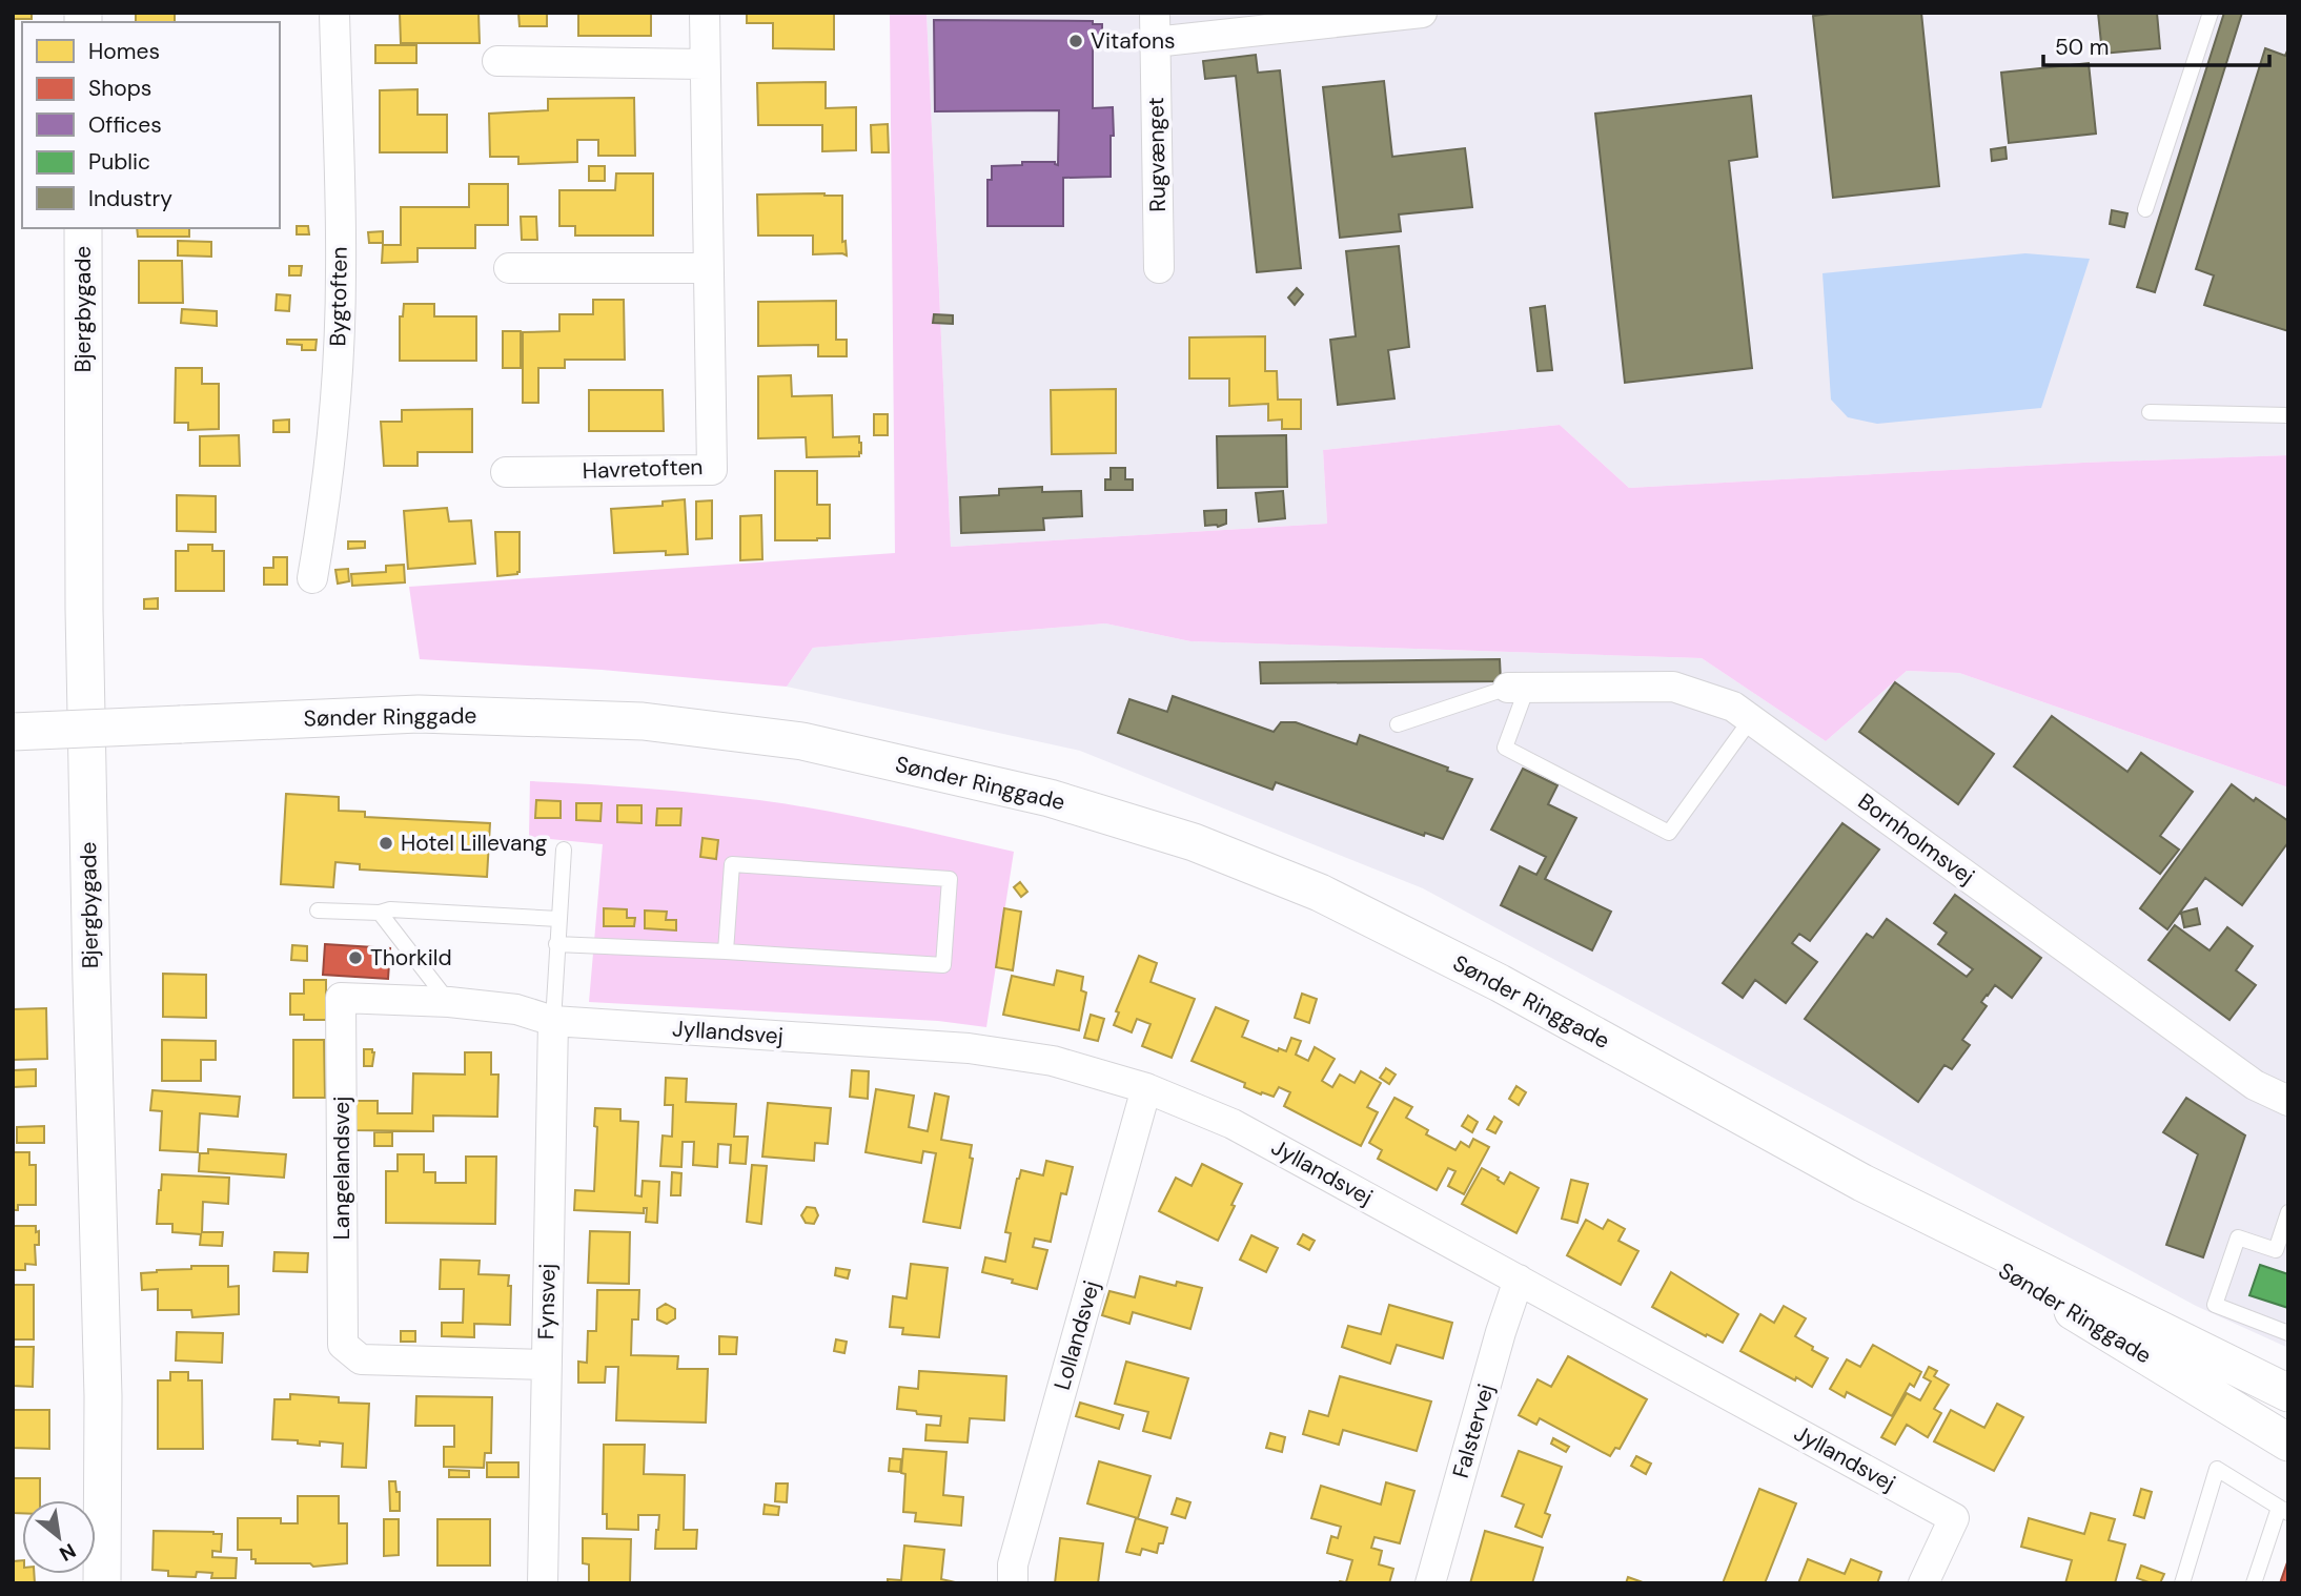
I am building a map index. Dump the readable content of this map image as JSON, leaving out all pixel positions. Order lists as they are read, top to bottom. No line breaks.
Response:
{"streets":{"street":["Rugvænget","Bygtoften","Bjergbygade","Havretoften","Sønder Ringgade","Bornholmsvej","Jyllandsvej","Langelandsvej","Fynsvej","Lollandsvej","Falstervej"]},"crossings":[["Jyllandsvej","Langelandsvej"],["Jyllandsvej","Fynsvej"],["Jyllandsvej","Lollandsvej"],["Jyllandsvej","Falstervej"],["Langelandsvej","Fynsvej"]],"places":["Vitafons","Hotel Lillevang","Thorkild"],"legend":["Homes","Shops","Offices","Public","Industry"],"scale_bar":"50 m","north":"bottom right"}
